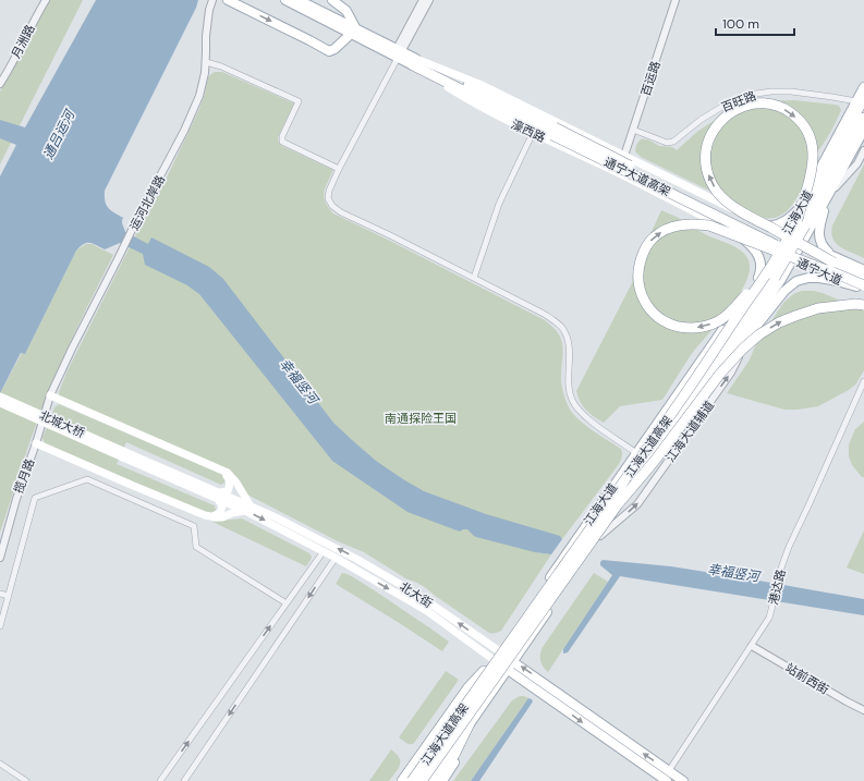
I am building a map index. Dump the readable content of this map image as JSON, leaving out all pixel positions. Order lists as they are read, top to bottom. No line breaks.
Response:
{"streets":{"highway":["通宁大道高架","江海大道高架"],"main road":["濠西路","江海大道","通宁大道","北城大桥","北大街"],"street":["月洲路","百运路","百旺路","运河北岸路","江海大道辅道","揽月路","港达路","站前西街"]},"crossings":[["百运路","百旺路"],["百运路","濠西路"],["百旺路","江海大道"],["百旺路","江海大道高架"],["濠西路","通宁大道高架"],["濠西路","江海大道"],["濠西路","通宁大道"],["通宁大道高架","通宁大道"],["运河北岸路","揽月路"],["江海大道","通宁大道"],["江海大道","江海大道辅道"],["江海大道","江海大道高架"],["江海大道","北大街"],["北城大桥","北大街"],["港达路","北大街"],["港达路","站前西街"]],"one_way":["江海大道辅道"],"water":["通吕运河","幸福竖河"],"parks":["南通探险王国"],"scale_bar":"100 m"}
